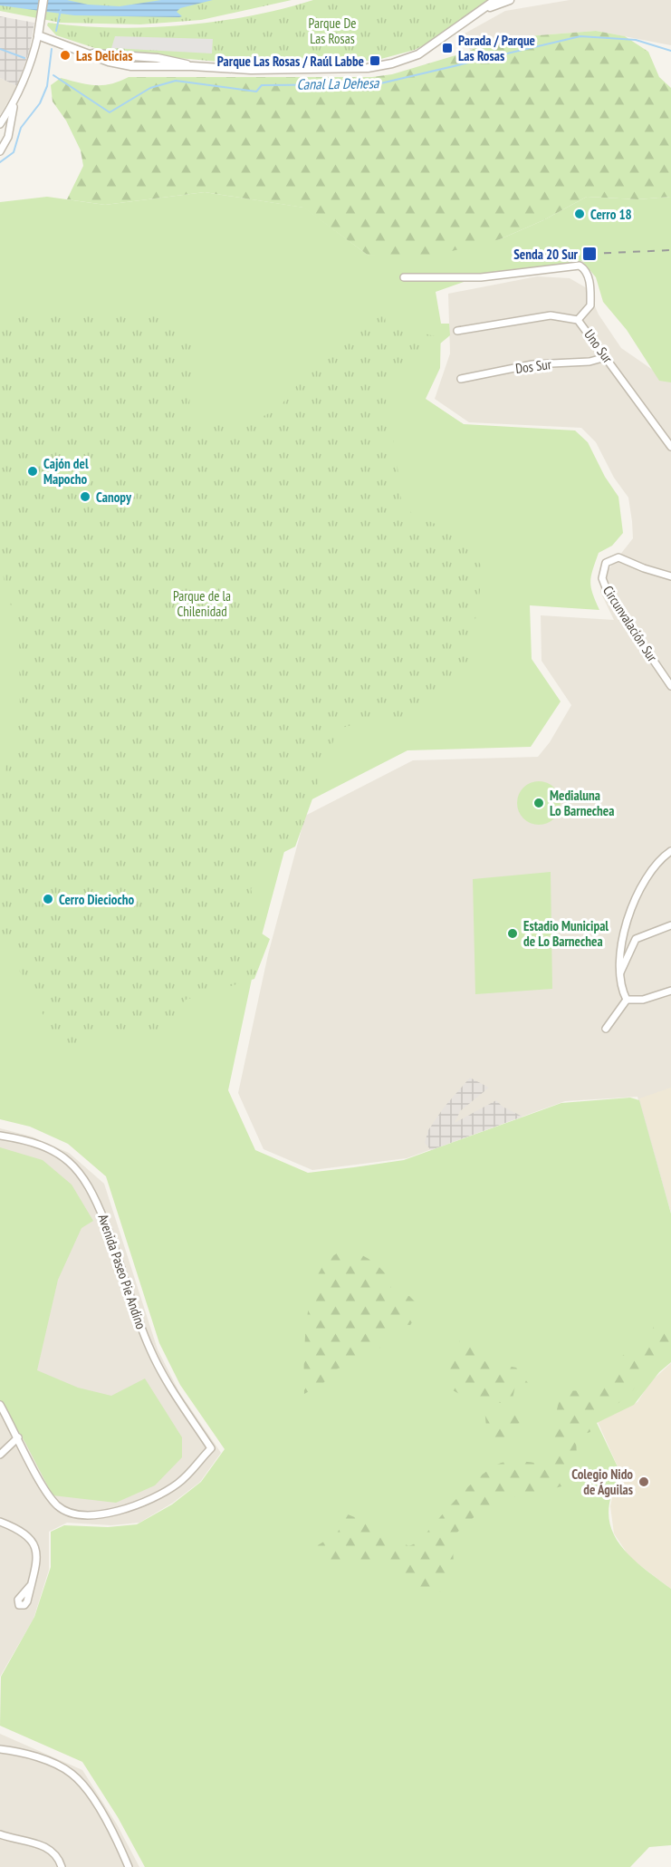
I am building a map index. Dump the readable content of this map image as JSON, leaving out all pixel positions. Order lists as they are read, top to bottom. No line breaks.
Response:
{"streets":{"street":["Uno Sur","Dos Sur","Circunvalación Sur","Avenida Paseo Pie Andino"]},"crossings":[["Uno Sur","Dos Sur"]],"water":["Canal La Dehesa"],"parks":["Parque De Las Rosas","Parque de la Chilenidad"],"places":{"transit":["Parada / Parque Las Rosas","Parque Las Rosas / Raúl Labbe","Senda 20 Sur"],"other":["Las Delicias","Cerro 18","Cajón del Mapocho","Canopy","Medialuna Lo Barnechea","Cerro Dieciocho","Estadio Municipal de Lo Barnechea","Colegio Nido de Águilas"]}}
